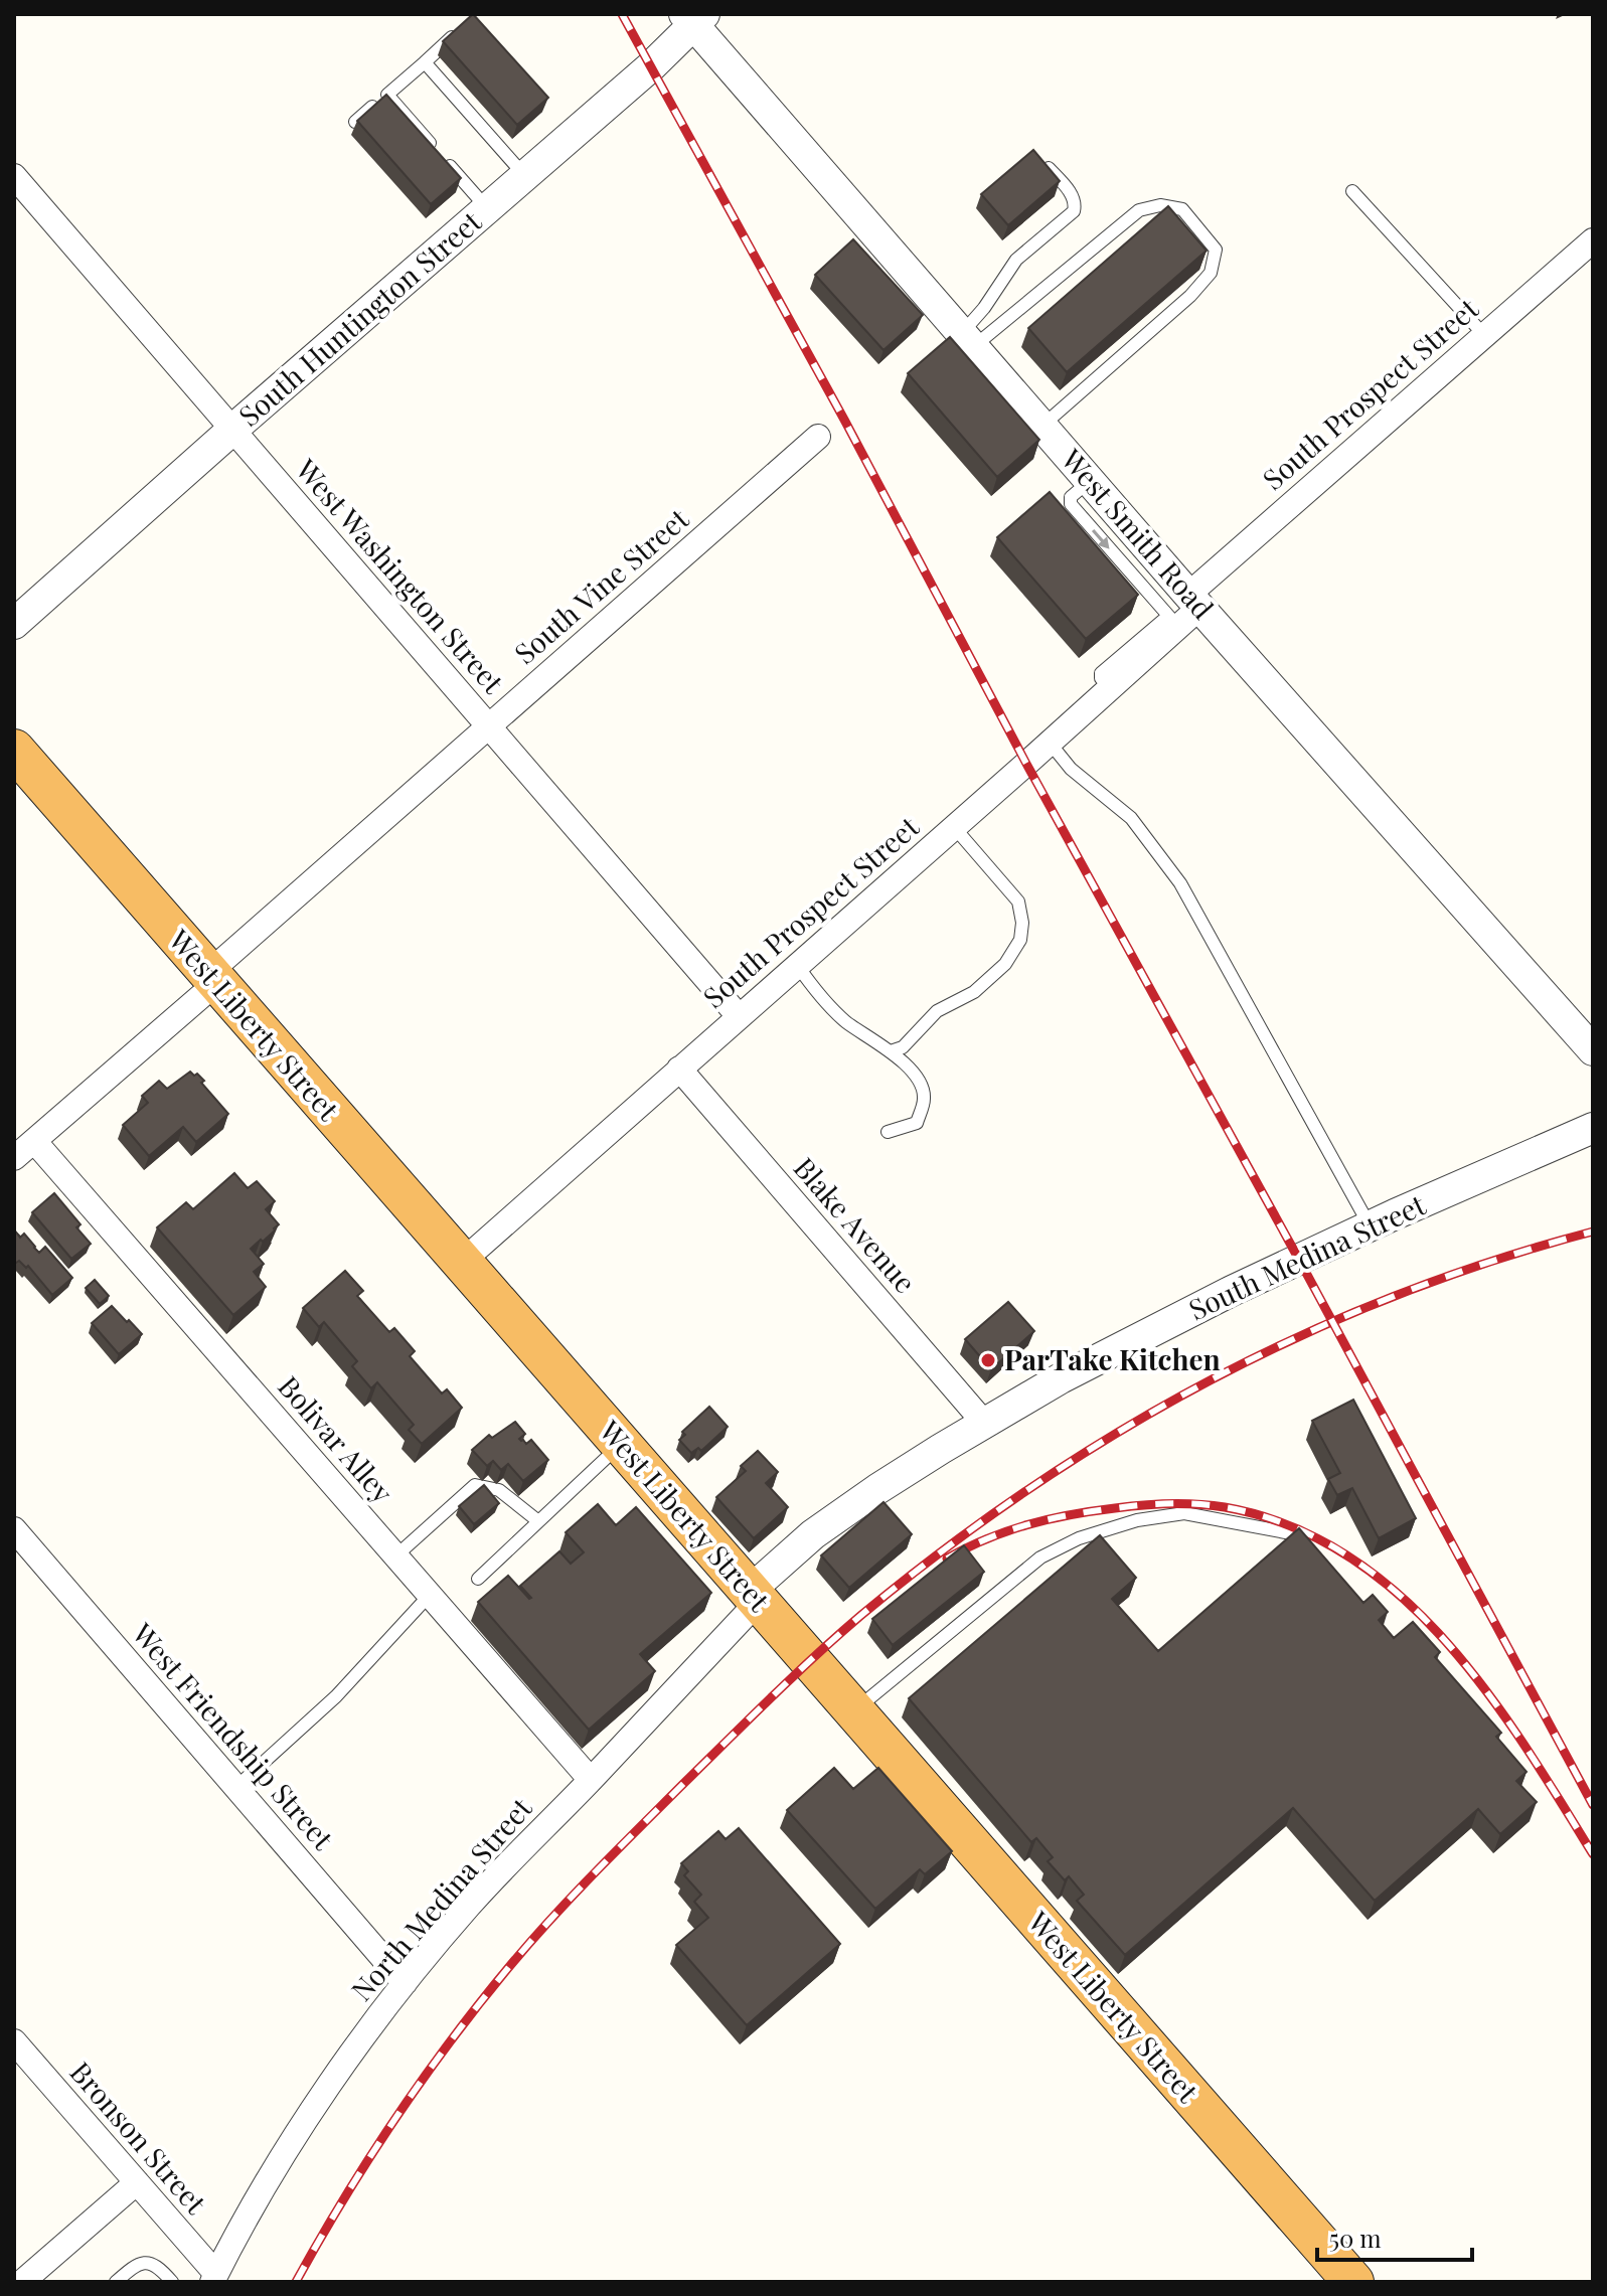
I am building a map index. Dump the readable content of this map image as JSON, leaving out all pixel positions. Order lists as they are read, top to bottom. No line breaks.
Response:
{"streets":{"highway":["West Liberty Street"],"street":["South Huntington Street","South Prospect Street","West Smith Road","West Washington Street","South Vine Street","Blake Avenue","South Medina Street","Bolivar Alley","West Friendship Street","North Medina Street","Bronson Street"]},"crossings":[["South Huntington Street","West Smith Road"],["South Huntington Street","West Washington Street"],["South Prospect Street","West Smith Road"],["South Prospect Street","West Washington Street"],["South Prospect Street","West Liberty Street"],["South Prospect Street","Blake Avenue"],["West Washington Street","South Vine Street"],["South Vine Street","West Liberty Street"],["South Vine Street","Bolivar Alley"],["West Liberty Street","South Medina Street"],["West Liberty Street","North Medina Street"],["Blake Avenue","South Medina Street"],["South Medina Street","North Medina Street"],["Bolivar Alley","North Medina Street"],["West Friendship Street","North Medina Street"],["North Medina Street","Bronson Street"]],"places":["ParTake Kitchen"],"scale_bar":"50 m"}
